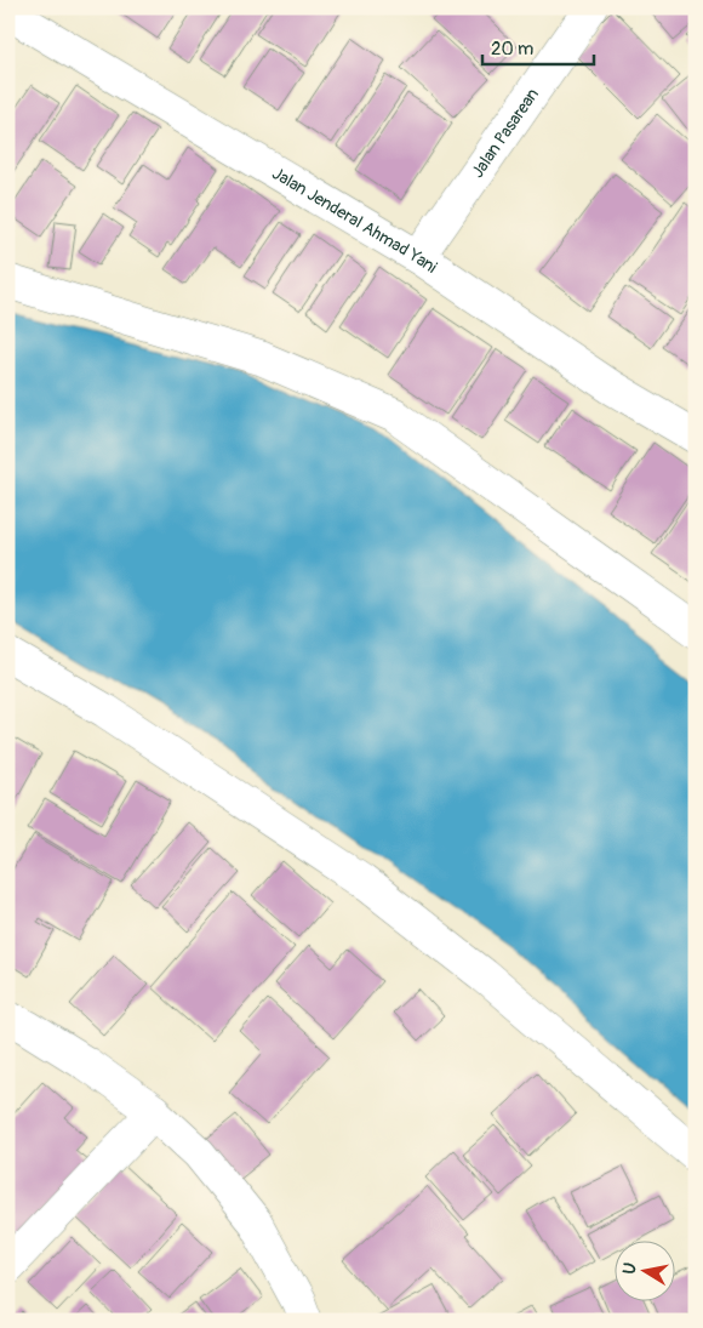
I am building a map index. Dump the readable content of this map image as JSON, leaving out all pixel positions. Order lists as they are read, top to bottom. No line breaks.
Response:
{"streets":{"street":["Jalan Pasarean","Jalan Jenderal Ahmad Yani"]},"crossings":[["Jalan Pasarean","Jalan Jenderal Ahmad Yani"]],"scale_bar":"20 m","north":"left"}
